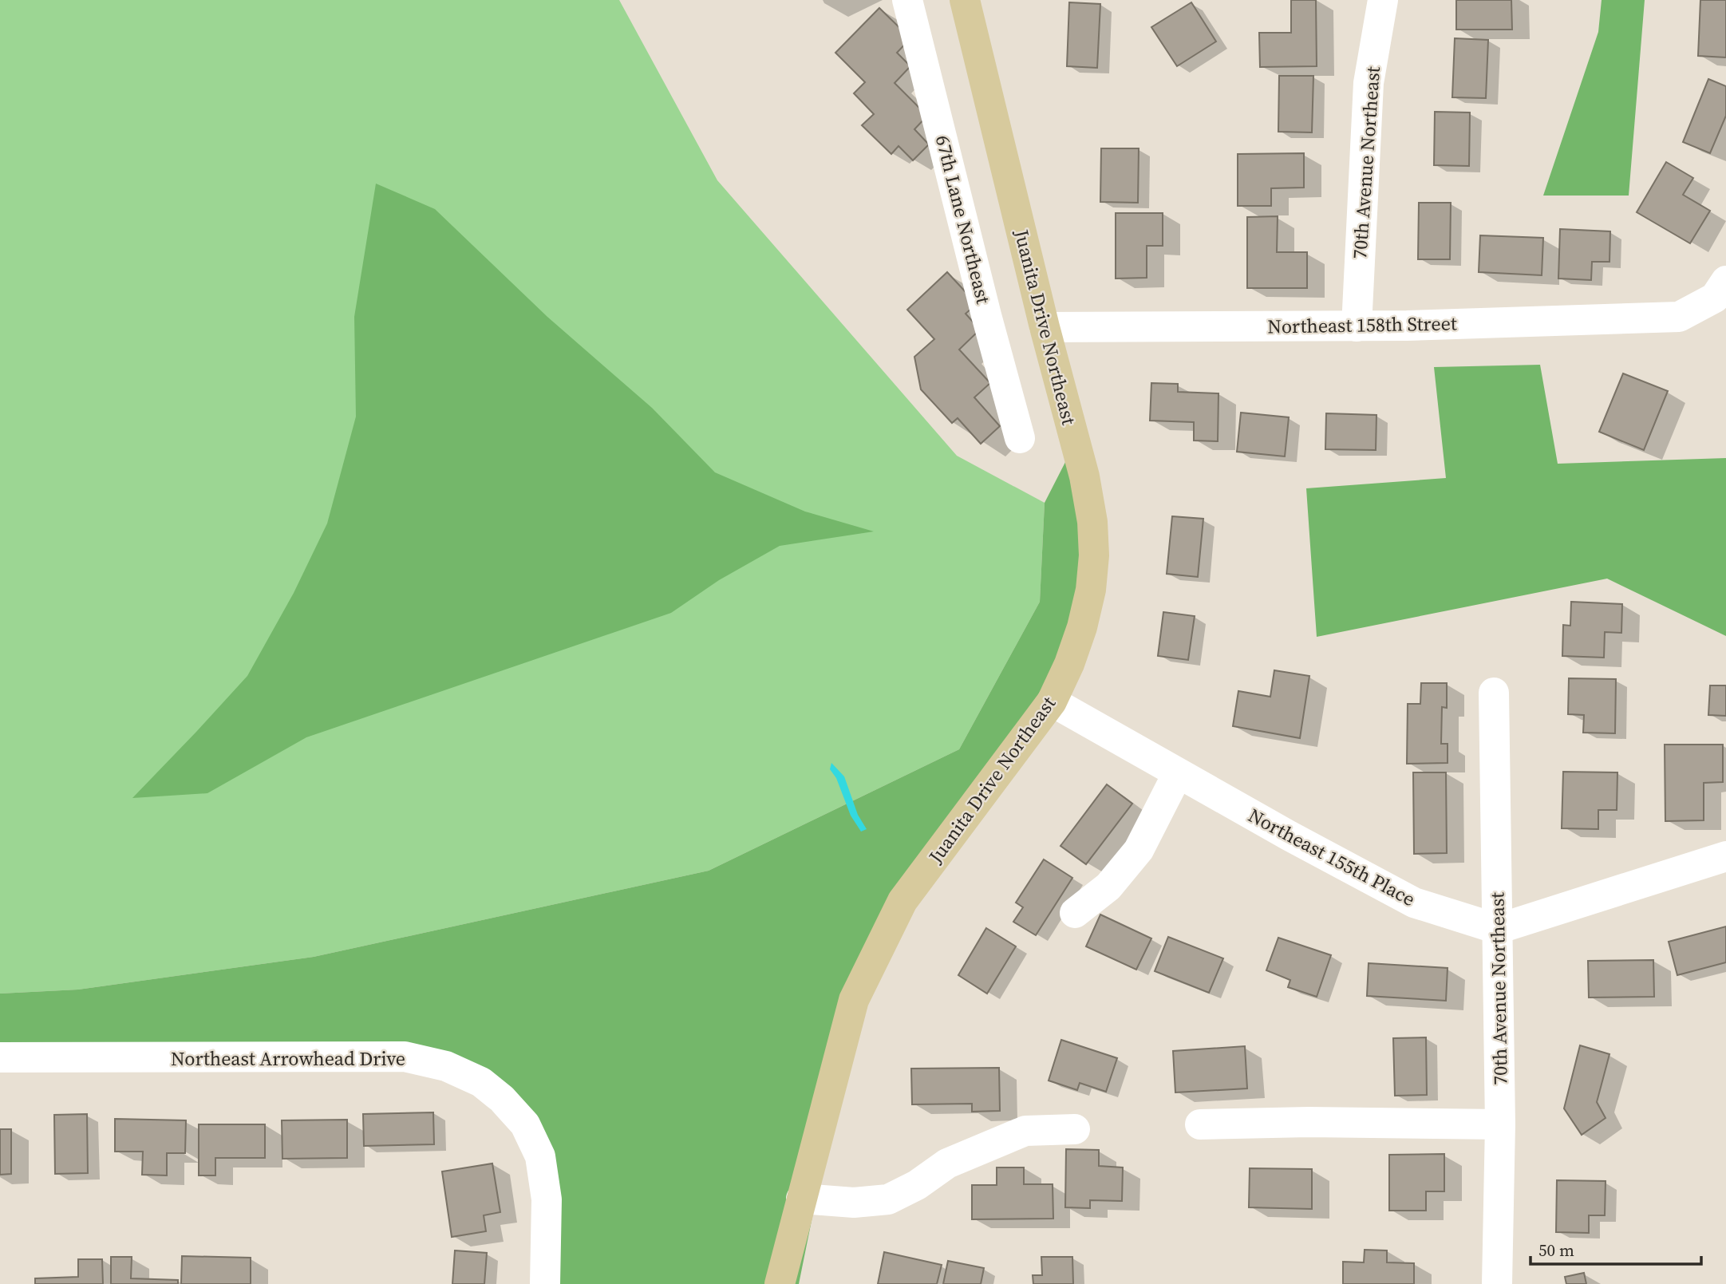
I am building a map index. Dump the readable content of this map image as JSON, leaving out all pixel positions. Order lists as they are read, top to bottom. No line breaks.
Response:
{"streets":{"main road":["Juanita Drive Northeast"],"street":["70th Avenue Northeast","67th Lane Northeast","Northeast 158th Street","Northeast 155th Place","Northeast Arrowhead Drive"]},"crossings":[["70th Avenue Northeast","Northeast 158th Street"],["70th Avenue Northeast","Northeast 155th Place"],["Northeast 158th Street","Juanita Drive Northeast"],["Juanita Drive Northeast","Northeast 155th Place"]],"scale_bar":"50 m"}
